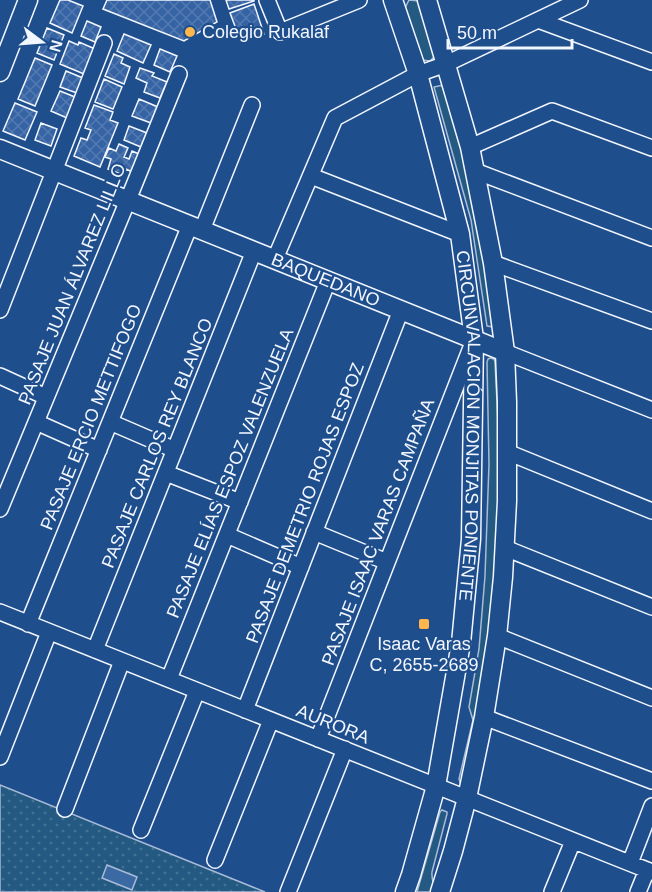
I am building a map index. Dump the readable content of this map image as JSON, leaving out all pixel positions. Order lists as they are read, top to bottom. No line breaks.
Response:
{"streets":{"street":["BAQUEDANO","PASAJE JUAN ÁLVAREZ LILLO","PASAJE ERCIO METTIFOGO","CIRCUNVALACIÓN MONJITAS PONIENTE","PASAJE CARLOS REY BLANCO","PASAJE ELÍAS ESPOZ VALENZUELA","PASAJE DEMETRIO ROJAS ESPOZ","PASAJE ISAAC VARAS CAMPAÑA","AURORA"]},"crossings":[["BAQUEDANO","PASAJE JUAN ÁLVAREZ LILLO"],["BAQUEDANO","PASAJE ERCIO METTIFOGO"],["BAQUEDANO","CIRCUNVALACIÓN MONJITAS PONIENTE"],["BAQUEDANO","PASAJE CARLOS REY BLANCO"],["BAQUEDANO","PASAJE ELÍAS ESPOZ VALENZUELA"],["BAQUEDANO","PASAJE DEMETRIO ROJAS ESPOZ"],["BAQUEDANO","PASAJE ISAAC VARAS CAMPAÑA"],["PASAJE ERCIO METTIFOGO","AURORA"],["CIRCUNVALACIÓN MONJITAS PONIENTE","PASAJE ISAAC VARAS CAMPAÑA"],["CIRCUNVALACIÓN MONJITAS PONIENTE","AURORA"],["PASAJE CARLOS REY BLANCO","AURORA"],["PASAJE ELÍAS ESPOZ VALENZUELA","AURORA"],["PASAJE DEMETRIO ROJAS ESPOZ","AURORA"],["PASAJE ISAAC VARAS CAMPAÑA","AURORA"]],"places":{"other":["Colegio Rukalaf"],"transit":["Isaac Varas C, 2655-2689"]},"scale_bar":"50 m","north":"right"}
